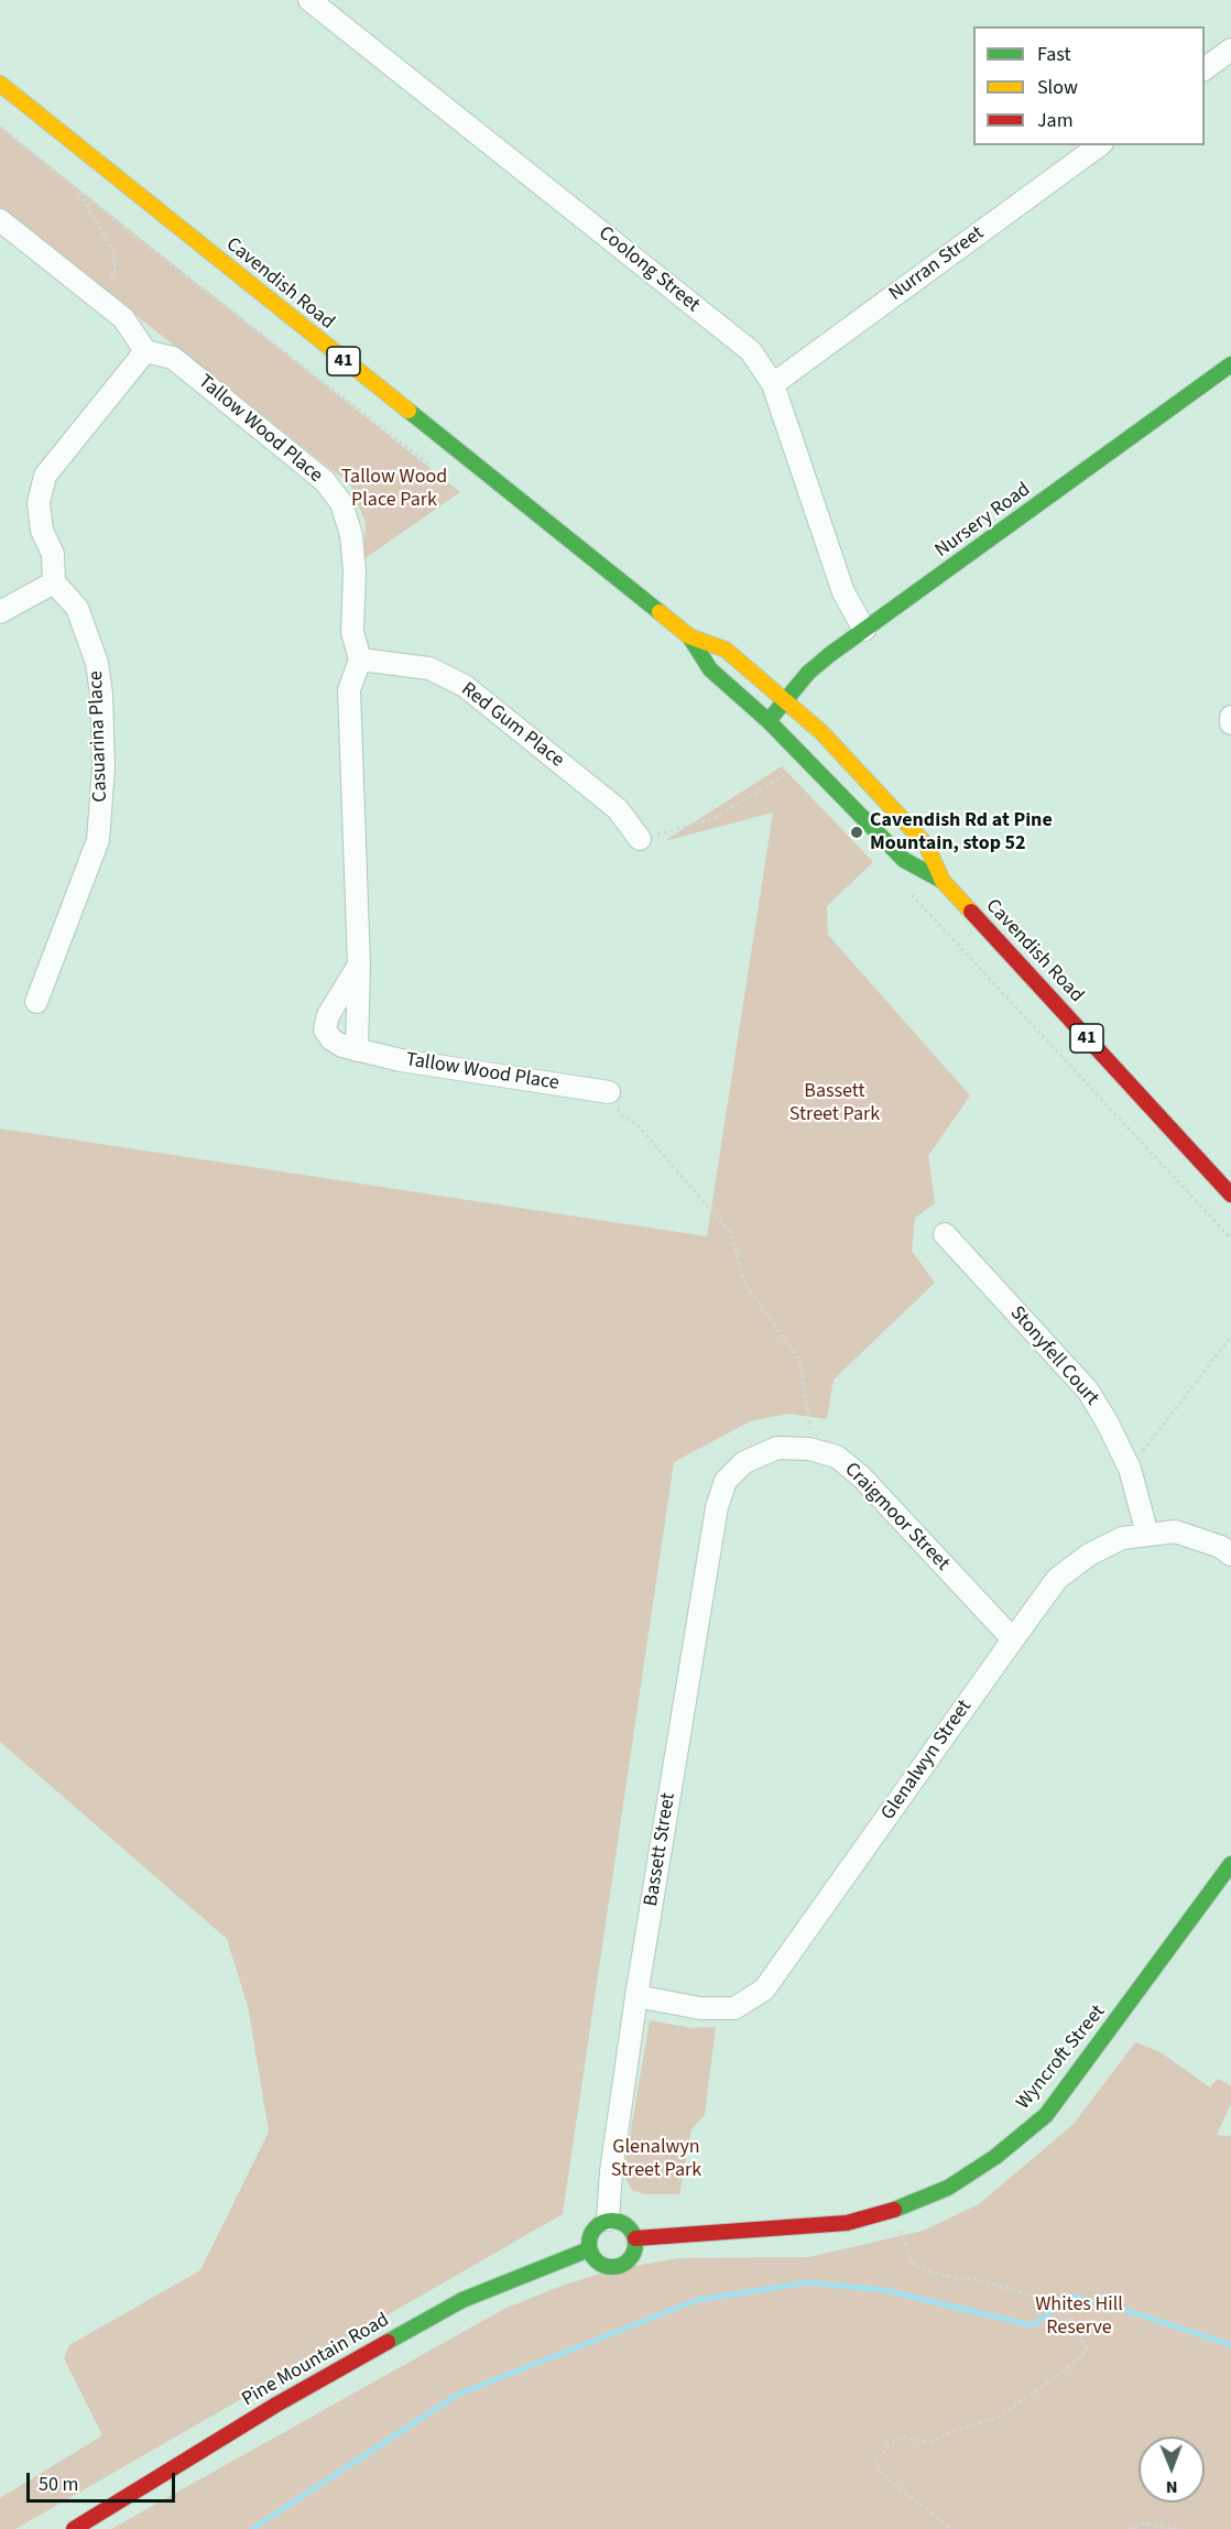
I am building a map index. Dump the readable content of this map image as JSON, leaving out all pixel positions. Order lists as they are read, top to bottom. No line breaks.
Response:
{"streets":{"main road":["Cavendish Road","41","Nursery Road","Wyncroft Street","Pine Mountain Road"],"street":["Nurran Street","Coolong Street","Tallow Wood Place","Red Gum Place","Casuarina Place","Stonyfell Court","Craigmoor Street","Glenalwyn Street","Bassett Street"]},"crossings":[["Nurran Street","Coolong Street"],["Coolong Street","Nursery Road"],["Cavendish Road","Nursery Road"],["Tallow Wood Place","Red Gum Place"],["Stonyfell Court","Glenalwyn Street"],["Craigmoor Street","Glenalwyn Street"],["Craigmoor Street","Bassett Street"],["Glenalwyn Street","Bassett Street"],["Bassett Street","Wyncroft Street"],["Bassett Street","Pine Mountain Road"],["Wyncroft Street","Pine Mountain Road"]],"parks":["Tallow Wood Place Park","Bassett Street Park","Glenalwyn Street Park","Whites Hill Reserve"],"places":["Cavendish Rd at Pine Mountain, stop 52"],"legend":["Fast","Slow","Jam"],"scale_bar":"50 m","north":"bottom"}
